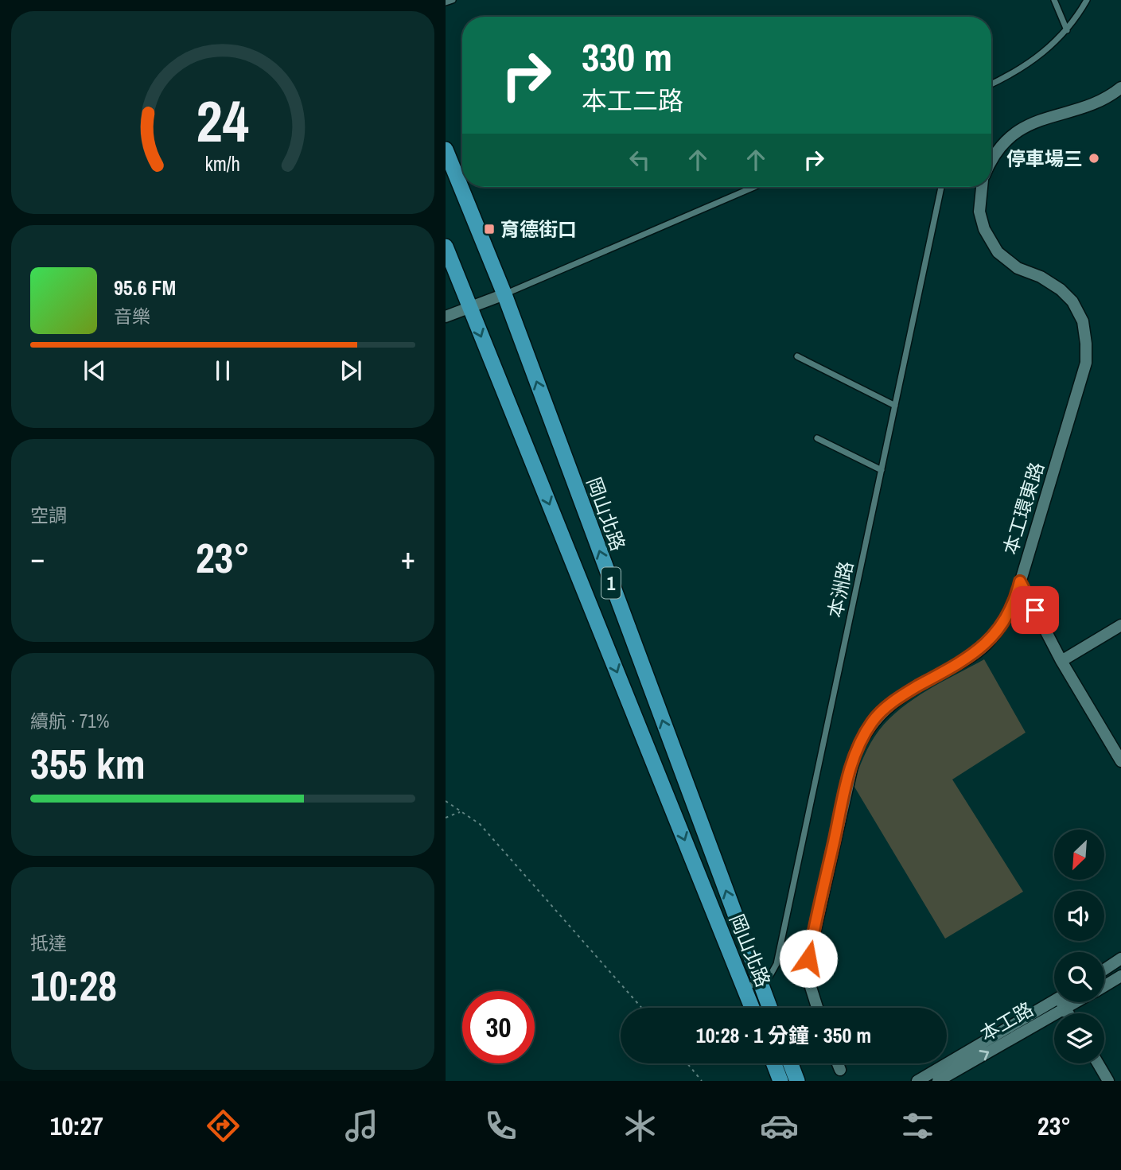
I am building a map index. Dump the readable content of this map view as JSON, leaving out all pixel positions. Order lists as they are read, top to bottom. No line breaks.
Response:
{"streets":{"main road":["岡山北路","1"],"street":["本工環東路","本工路"],"lane":["本洲路"]},"crossings":[["岡山北路","本洲路"]],"places":{"other":["停車場三"],"transit":["育德街口"]},"north":"bottom left","page":{"turn":["330 m","本工二路"],"song":["95.6 FM","音樂"],"tile":["空調",["續航 · 71%","355 km"],["抵達","10:28"]],"heat":["−","23°","+"],"limit":"30","trip":"10:28 · 1 分鐘 · 350 m","tabs":["10:27","23°"],"gauge":["24","km/h"]}}
